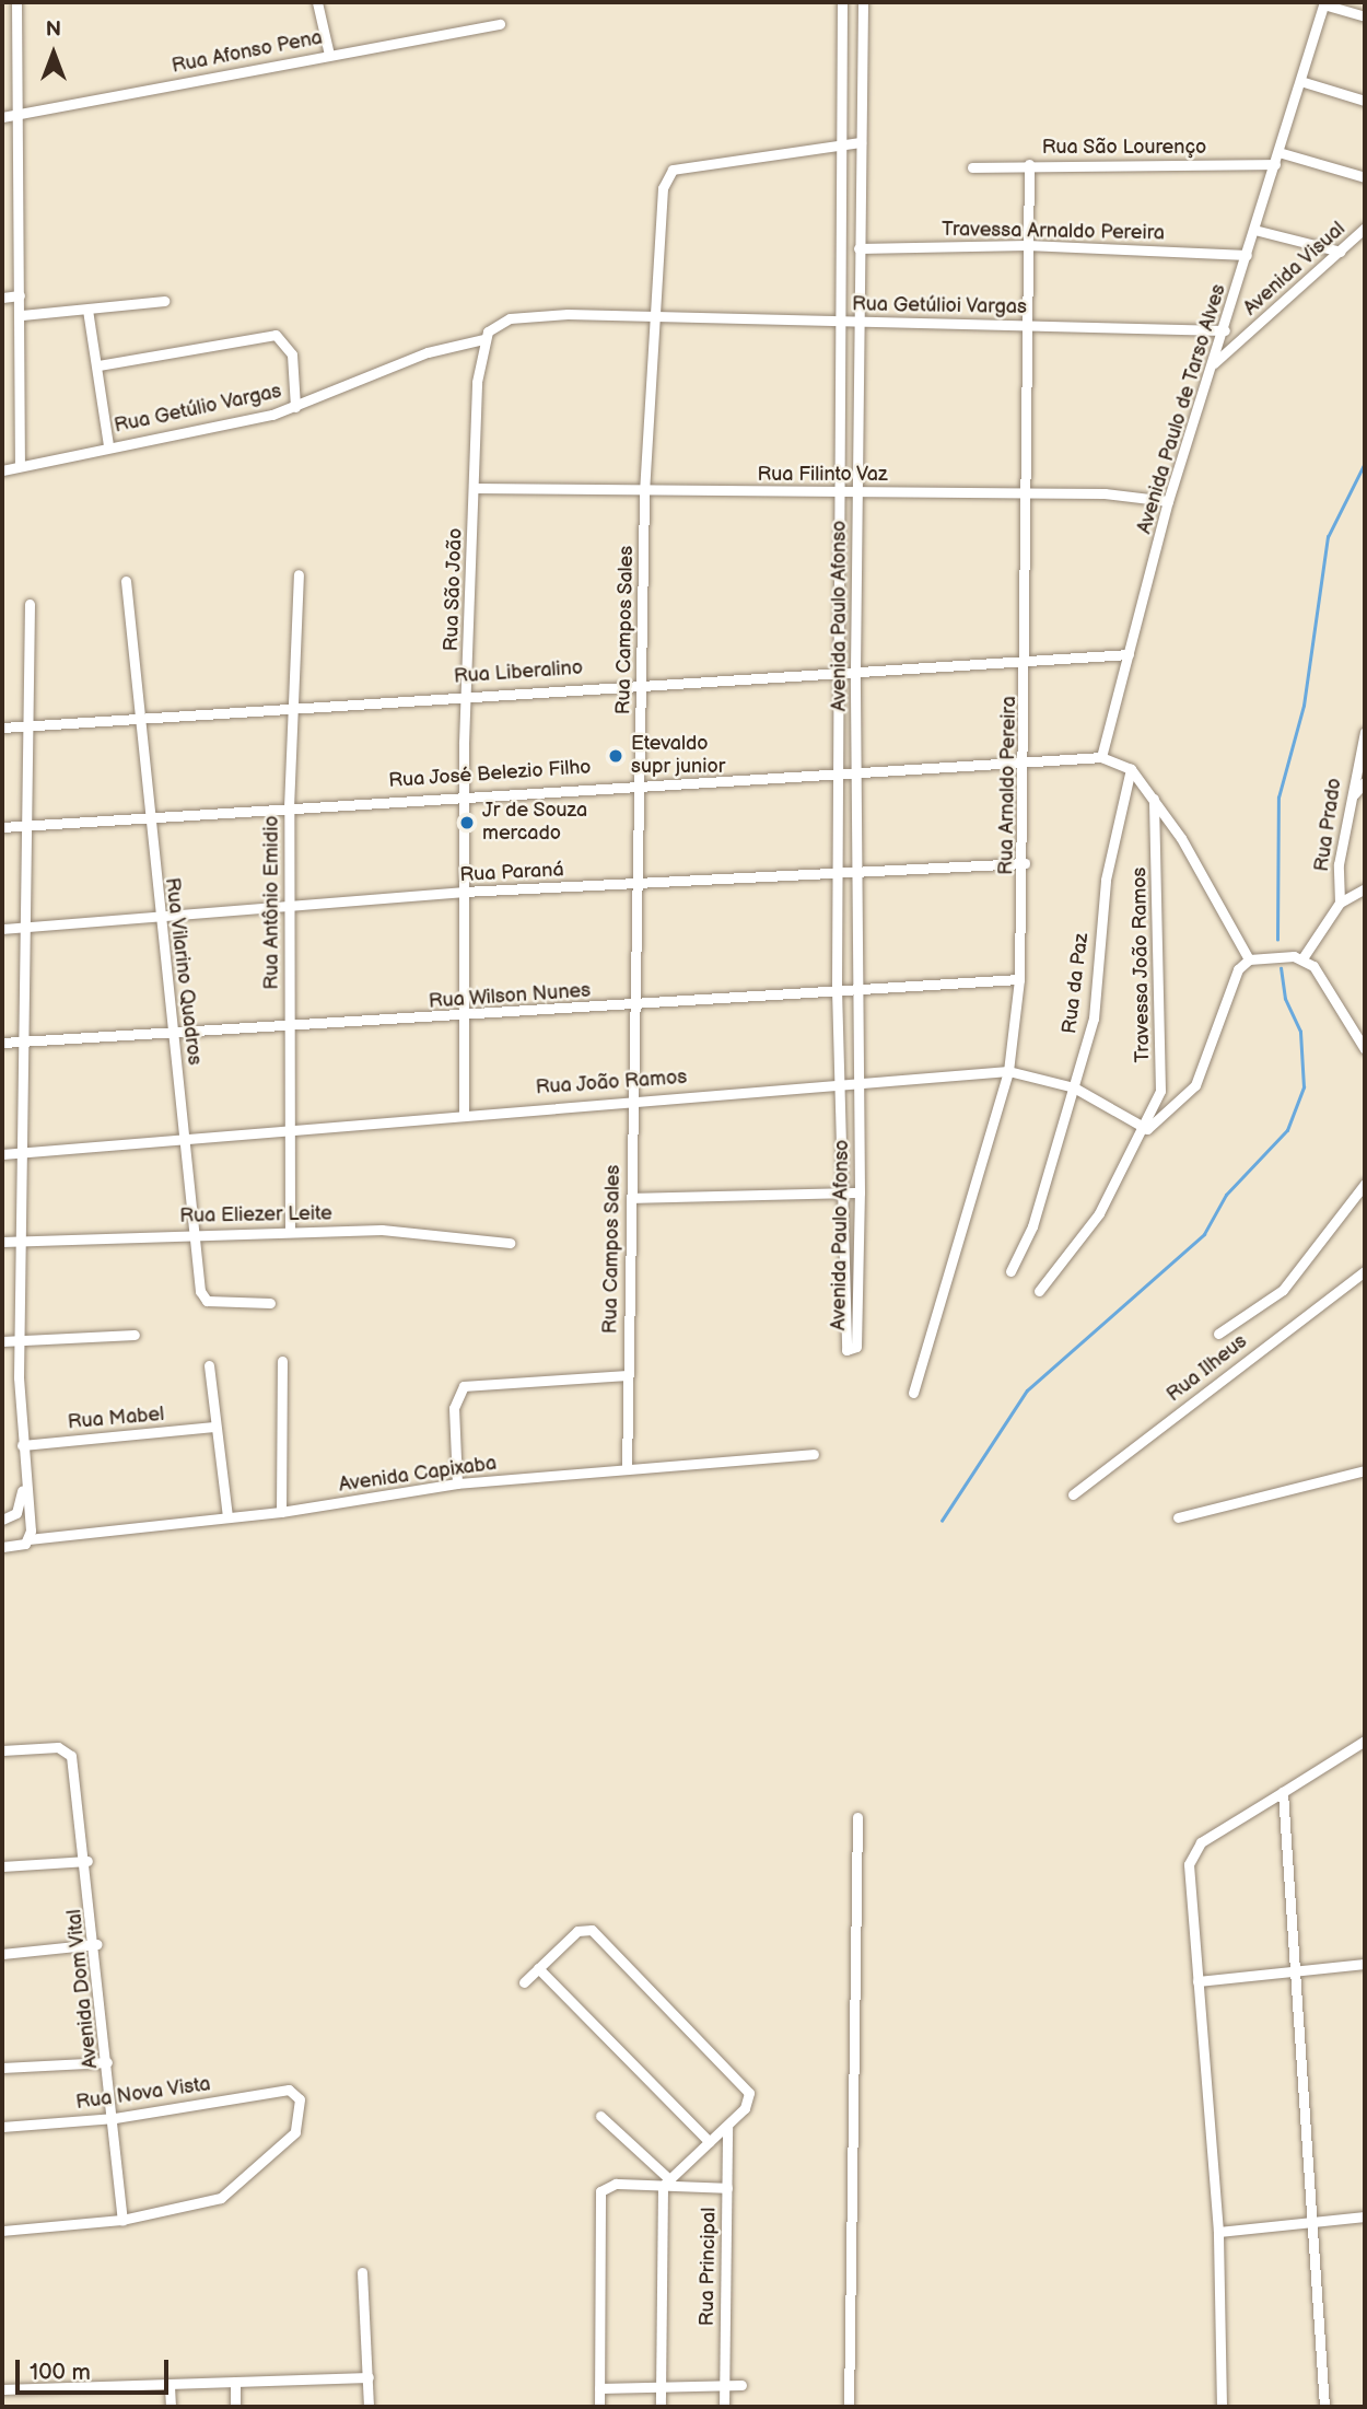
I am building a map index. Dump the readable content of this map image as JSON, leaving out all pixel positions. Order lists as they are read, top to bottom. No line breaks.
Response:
{"streets":{"street":["Rua Afonso Pena","Rua São Lourenço","Travessa Arnaldo Pereira","Avenida Visual","Rua Getúlioi Vargas","Rua Getúlio Vargas","Avenida Paulo de Tarso Alves","Rua Filinto Vaz","Rua São João","Avenida Paulo Afonso","Rua Campos Sales","Rua Liberalino","Rua José Belezio Filho","Rua Arnaldo Pereira","Rua Prado","Rua Paraná","Rua Antônio Emidio","Travessa João Ramos","Rua Vilarino Quadros","Rua da Paz","Rua Wilson Nunes","Rua João Ramos","Rua Eliezer Leite","Rua Ilheus","Rua Mabel","Avenida Capixaba","Avenida Dom Vital","Rua Nova Vista","Rua Principal"]},"crossings":[["Rua São Lourenço","Avenida Paulo de Tarso Alves"],["Rua São Lourenço","Rua Arnaldo Pereira"],["Travessa Arnaldo Pereira","Avenida Paulo de Tarso Alves"],["Travessa Arnaldo Pereira","Avenida Paulo Afonso"],["Travessa Arnaldo Pereira","Rua Arnaldo Pereira"],["Avenida Visual","Avenida Paulo de Tarso Alves"],["Rua Getúlioi Vargas","Avenida Paulo de Tarso Alves"],["Rua Getúlioi Vargas","Avenida Paulo Afonso"],["Rua Getúlioi Vargas","Rua Campos Sales"],["Rua Getúlioi Vargas","Rua Arnaldo Pereira"],["Rua Getúlio Vargas","Rua São João"],["Avenida Paulo de Tarso Alves","Rua Filinto Vaz"],["Avenida Paulo de Tarso Alves","Rua Liberalino"],["Rua Filinto Vaz","Rua São João"],["Rua Filinto Vaz","Avenida Paulo Afonso"],["Rua Filinto Vaz","Rua Campos Sales"],["Rua Filinto Vaz","Rua Arnaldo Pereira"],["Rua São João","Rua Liberalino"],["Rua São João","Rua José Belezio Filho"],["Rua São João","Rua Paraná"],["Rua São João","Rua Wilson Nunes"],["Rua São João","Rua João Ramos"],["Avenida Paulo Afonso","Rua Campos Sales"],["Avenida Paulo Afonso","Rua Liberalino"],["Avenida Paulo Afonso","Rua José Belezio Filho"],["Avenida Paulo Afonso","Rua Paraná"],["Avenida Paulo Afonso","Rua Wilson Nunes"],["Avenida Paulo Afonso","Rua João Ramos"],["Rua Campos Sales","Rua Liberalino"],["Rua Campos Sales","Rua José Belezio Filho"],["Rua Campos Sales","Rua Paraná"],["Rua Campos Sales","Rua Wilson Nunes"],["Rua Campos Sales","Rua João Ramos"],["Rua Campos Sales","Avenida Capixaba"],["Rua Liberalino","Rua Arnaldo Pereira"],["Rua Liberalino","Rua Antônio Emidio"],["Rua Liberalino","Rua Vilarino Quadros"],["Rua José Belezio Filho","Rua Arnaldo Pereira"],["Rua José Belezio Filho","Rua Antônio Emidio"],["Rua José Belezio Filho","Rua Vilarino Quadros"],["Rua Arnaldo Pereira","Rua Paraná"],["Rua Arnaldo Pereira","Rua Wilson Nunes"],["Rua Arnaldo Pereira","Rua João Ramos"],["Rua Paraná","Rua Antônio Emidio"],["Rua Paraná","Rua Vilarino Quadros"],["Rua Antônio Emidio","Rua Wilson Nunes"],["Rua Antônio Emidio","Rua João Ramos"],["Rua Antônio Emidio","Rua Eliezer Leite"],["Travessa João Ramos","Rua João Ramos"],["Rua Vilarino Quadros","Rua Wilson Nunes"],["Rua Vilarino Quadros","Rua João Ramos"],["Rua Vilarino Quadros","Rua Eliezer Leite"],["Rua da Paz","Rua João Ramos"],["Avenida Dom Vital","Rua Nova Vista"]],"places":["Etevaldo supr junior","Jr de Souza mercado"],"scale_bar":"100 m","north":"top"}
